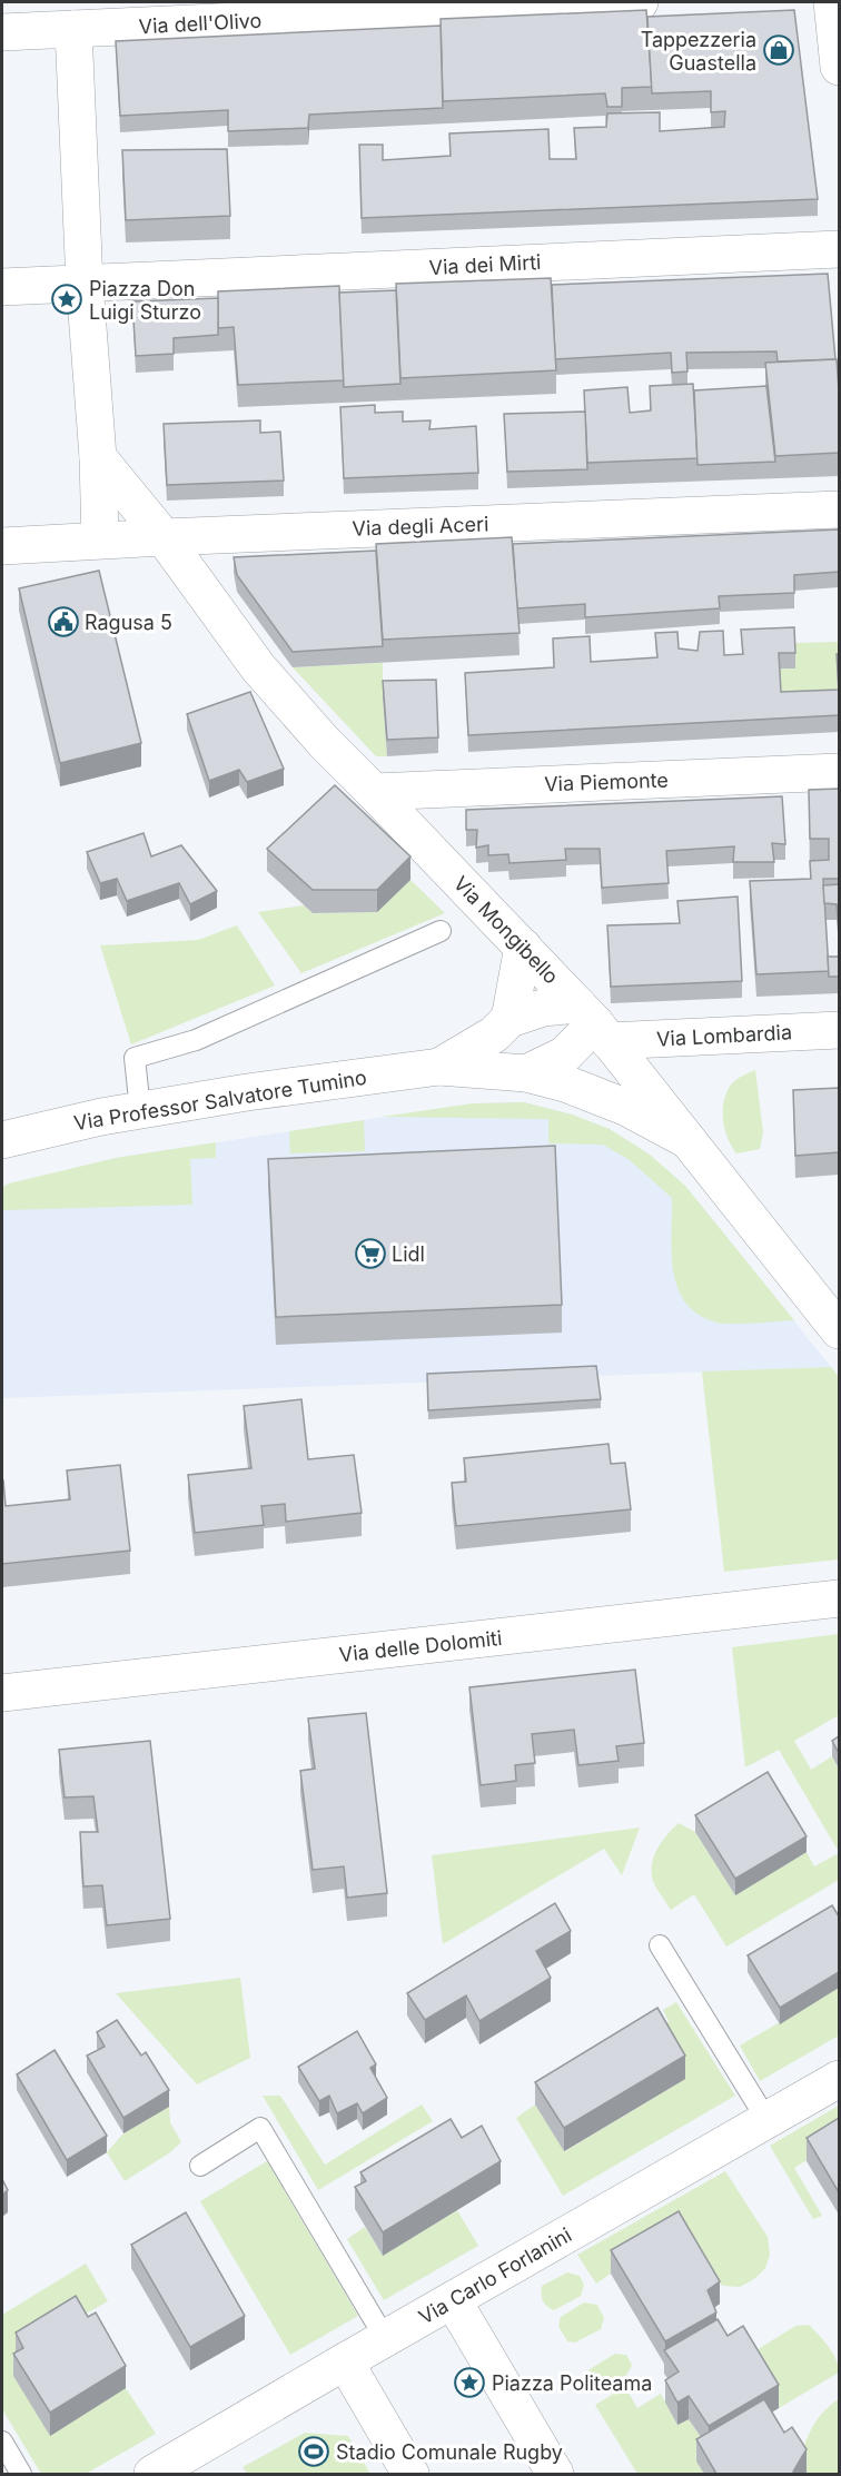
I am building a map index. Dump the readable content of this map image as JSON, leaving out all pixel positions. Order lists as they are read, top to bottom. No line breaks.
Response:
{"streets":{"street":["Via dell'Olivo","Via dei Mirti","Via degli Aceri","Via Piemonte","Via Mongibello","Via Lombardia","Via Professor Salvatore Tumino","Via delle Dolomiti","Via Carlo Forlanini"]},"crossings":[["Via degli Aceri","Via Mongibello"],["Via Piemonte","Via Mongibello"],["Via Mongibello","Via Lombardia"]],"places":{"shop":["Tappezzeria Guastella"],"place":["Piazza Don Luigi Sturzo","Piazza Politeama"],"public building":["Ragusa 5"],"supermarket":["Lidl"],"sports":["Stadio Comunale Rugby"]}}
